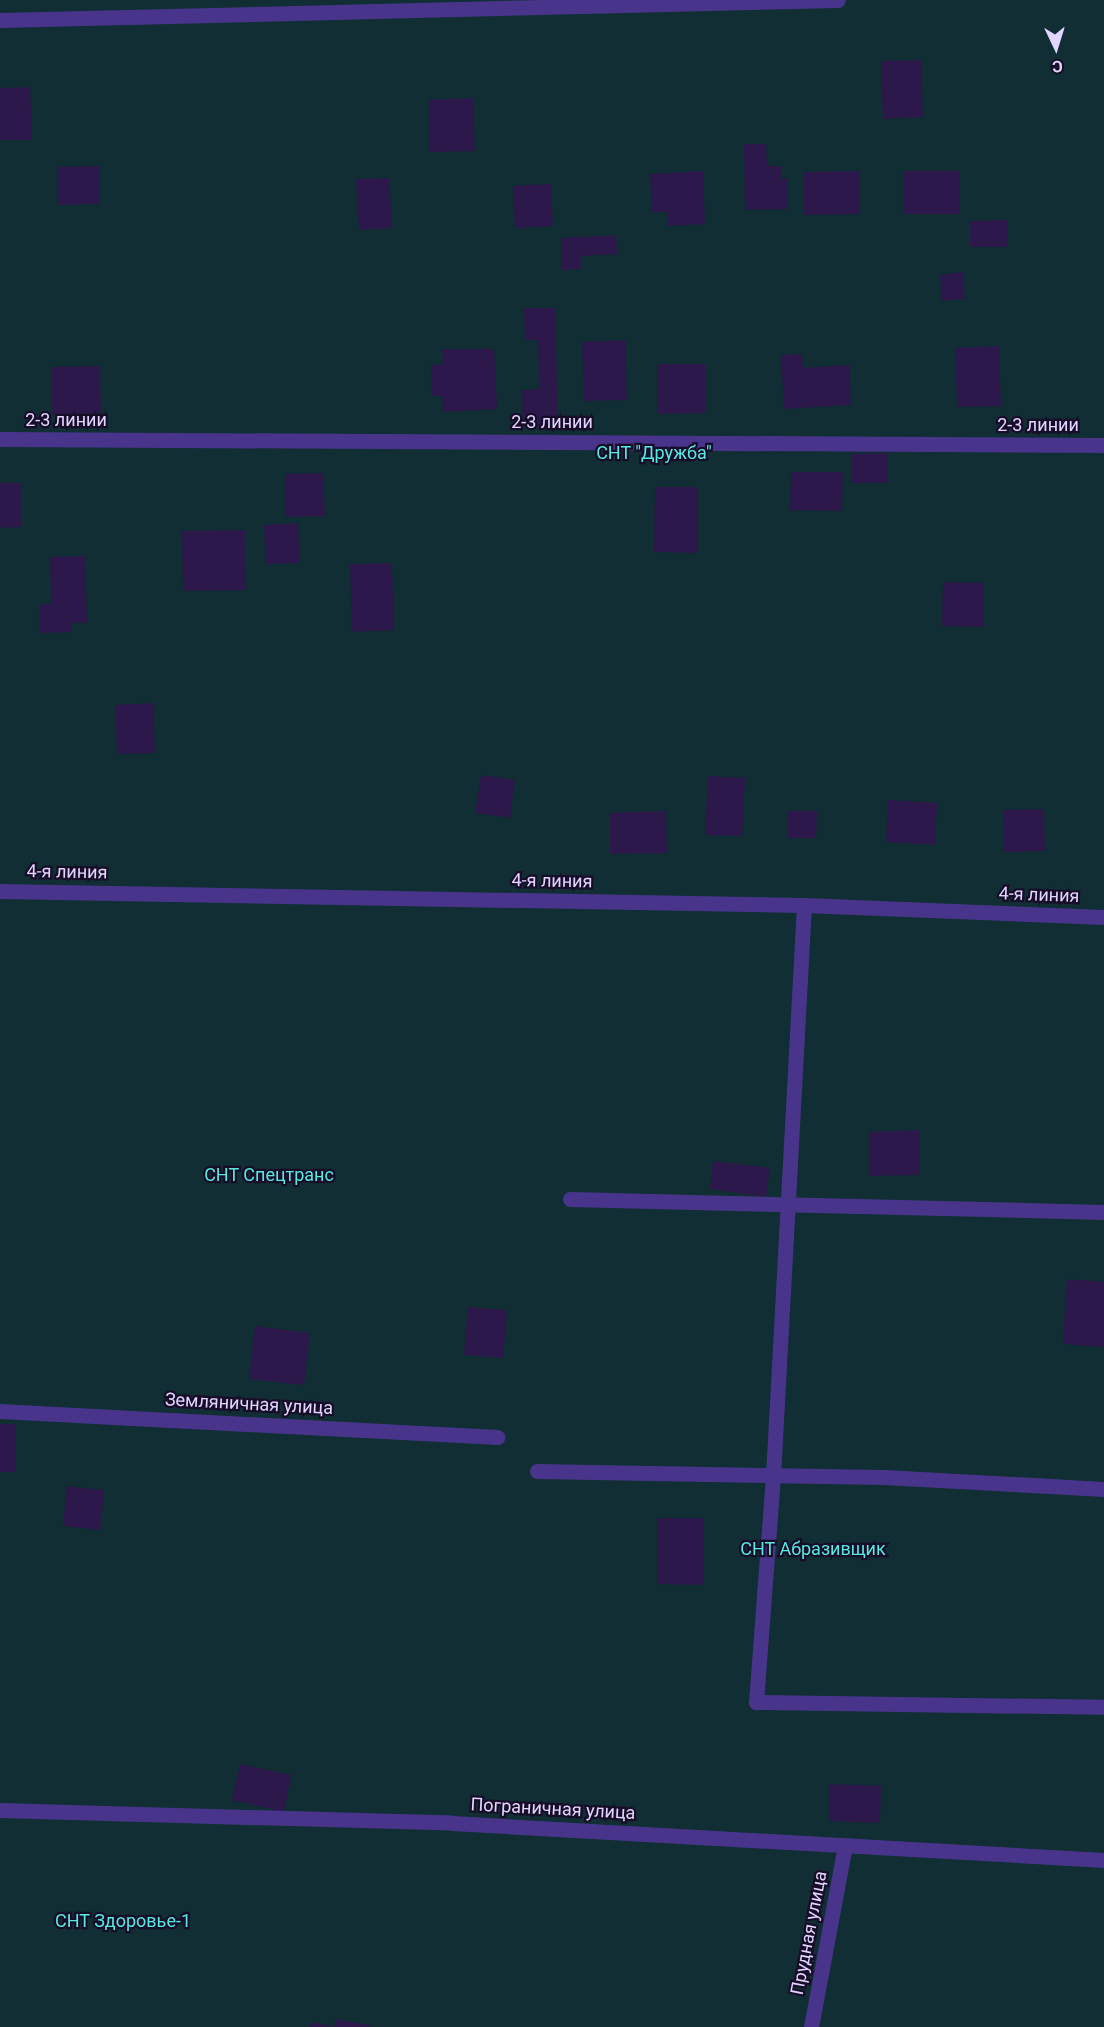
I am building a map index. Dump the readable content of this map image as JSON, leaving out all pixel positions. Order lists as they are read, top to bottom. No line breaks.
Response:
{"streets":{"street":["2-3 линии","4-я линия","Земляничная улица","Пограничная улица","Прудная улица"]},"crossings":[["Пограничная улица","Прудная улица"]],"parks":["СНТ \"Дружба\"","СНТ Спецтранс","СНТ Абразивщик","СНТ Здоровье-1"],"north":"bottom"}
